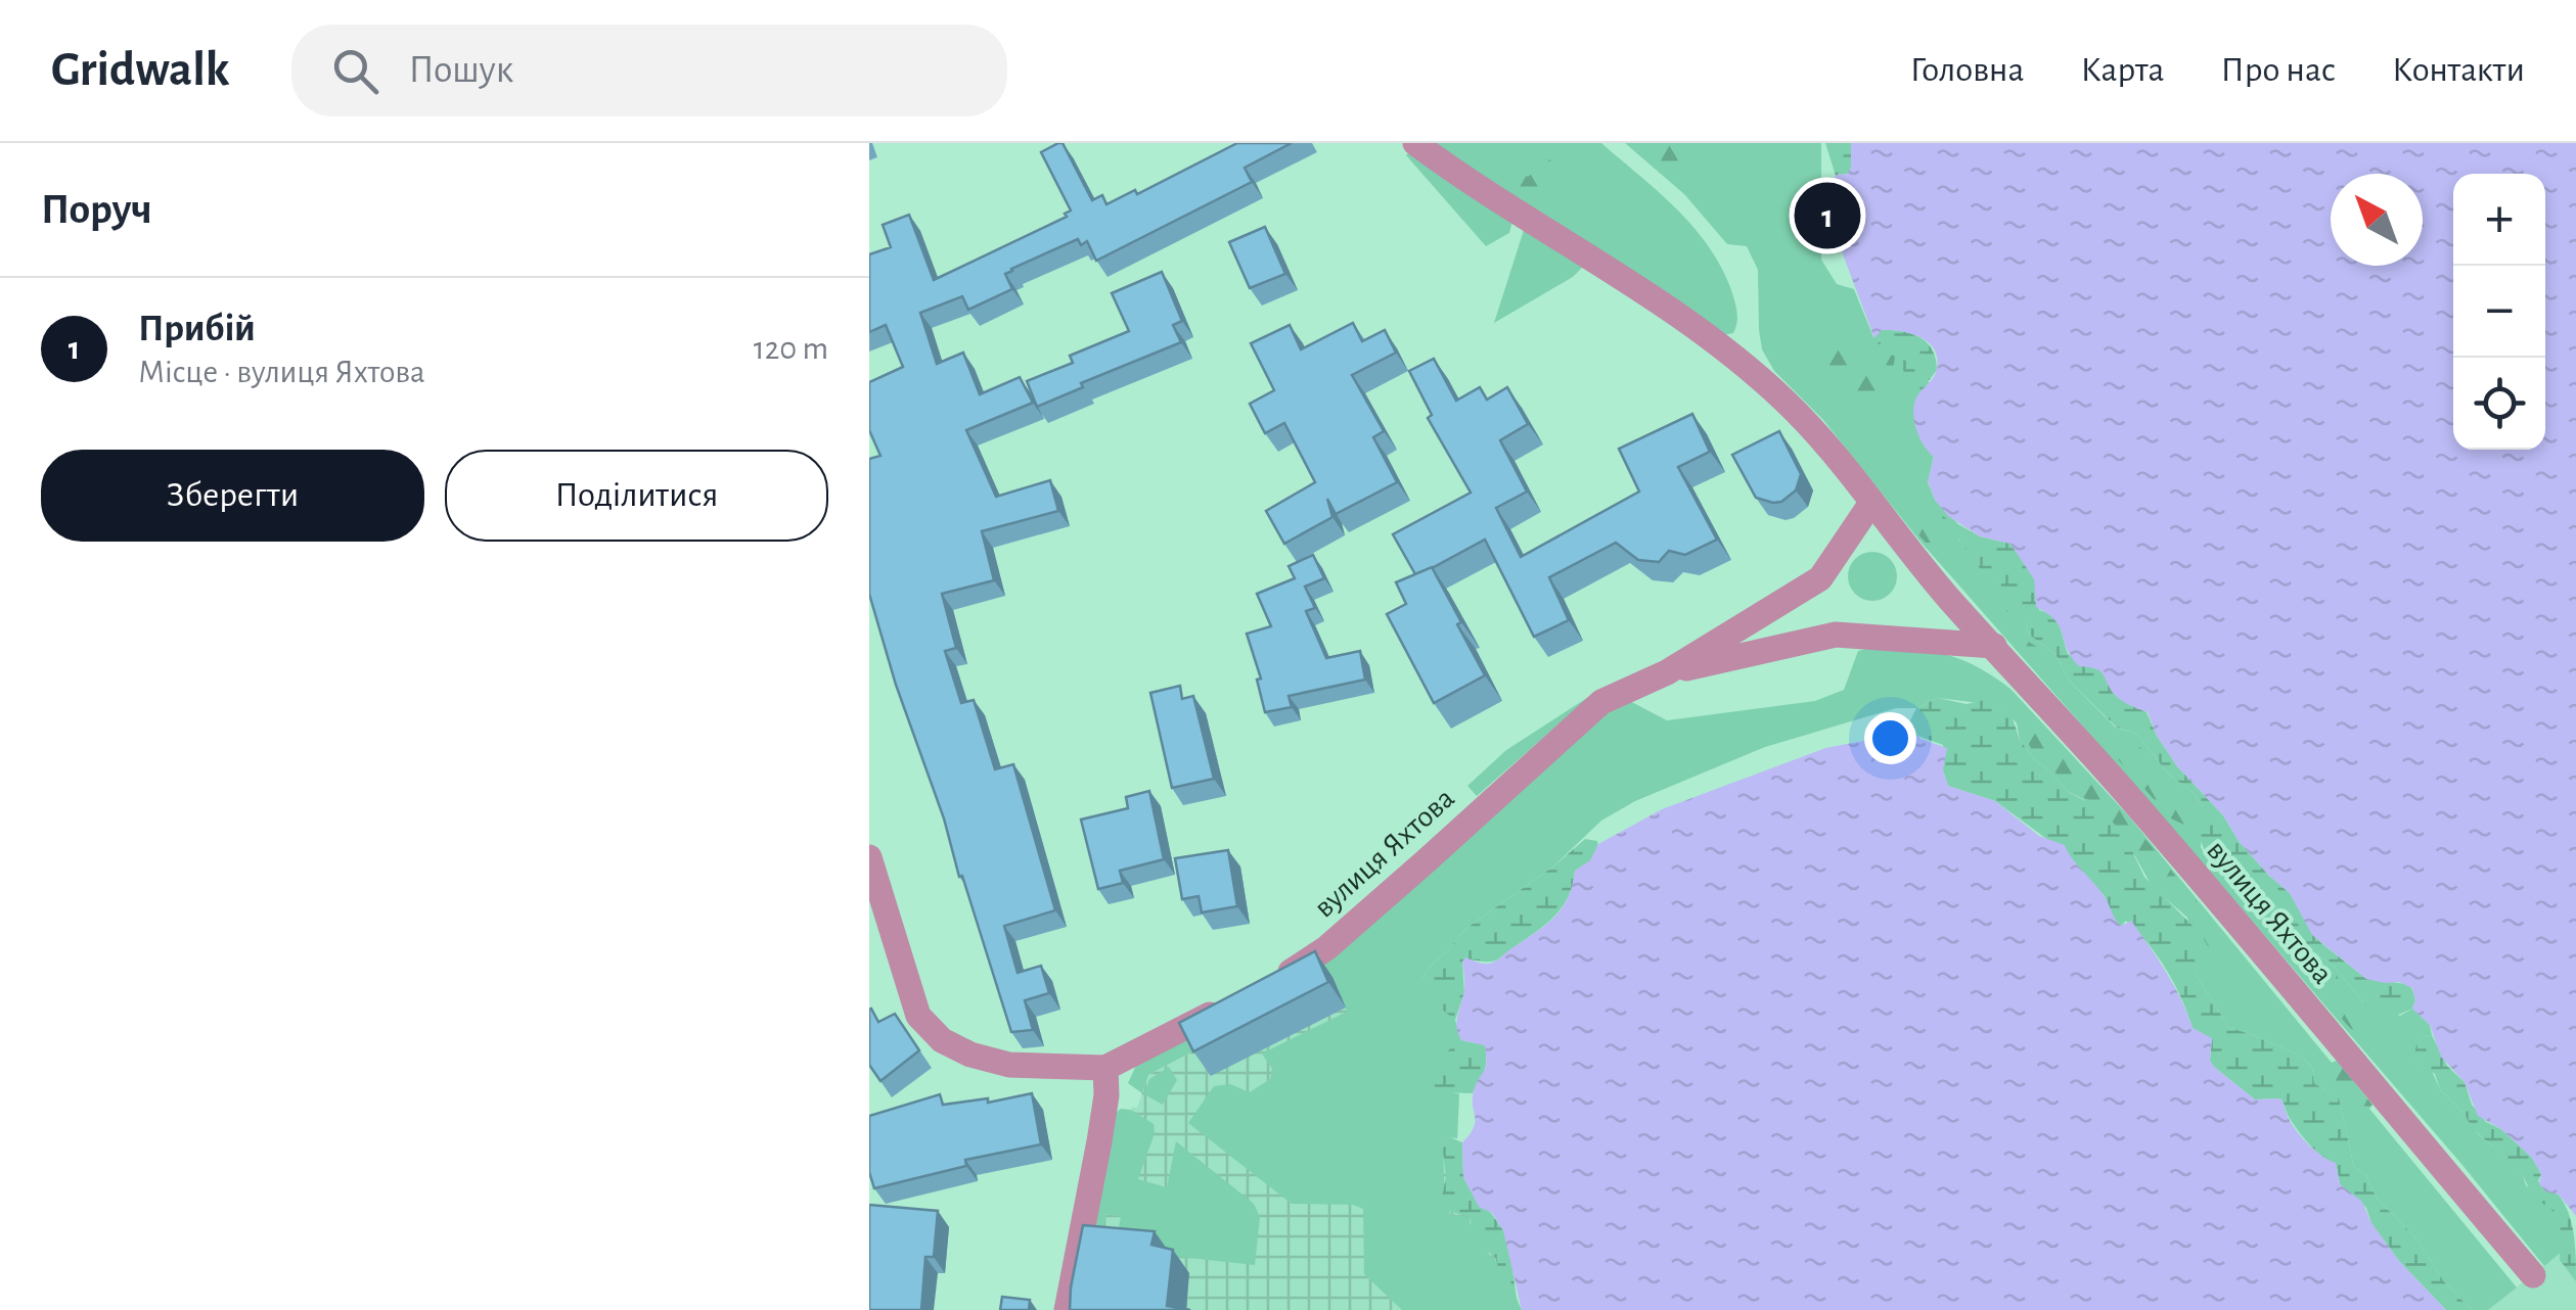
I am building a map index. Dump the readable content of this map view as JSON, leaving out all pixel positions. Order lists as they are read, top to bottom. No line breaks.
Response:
{"streets":{"street":["вулиця Яхтова"]},"north":"top left","page":{"header":"Gridwalk","search":"Пошук","nav":["Головна","Карта","Про нас","Контакти"],"heading":"Поруч","map_buttons":["+","−"],"pins":"1","list":[{"mark":"1","name":"Прибій","note":"Місце · вулиця Яхтова","value":"120 m"}],"buttons":["Зберегти","Поділитися"]}}
